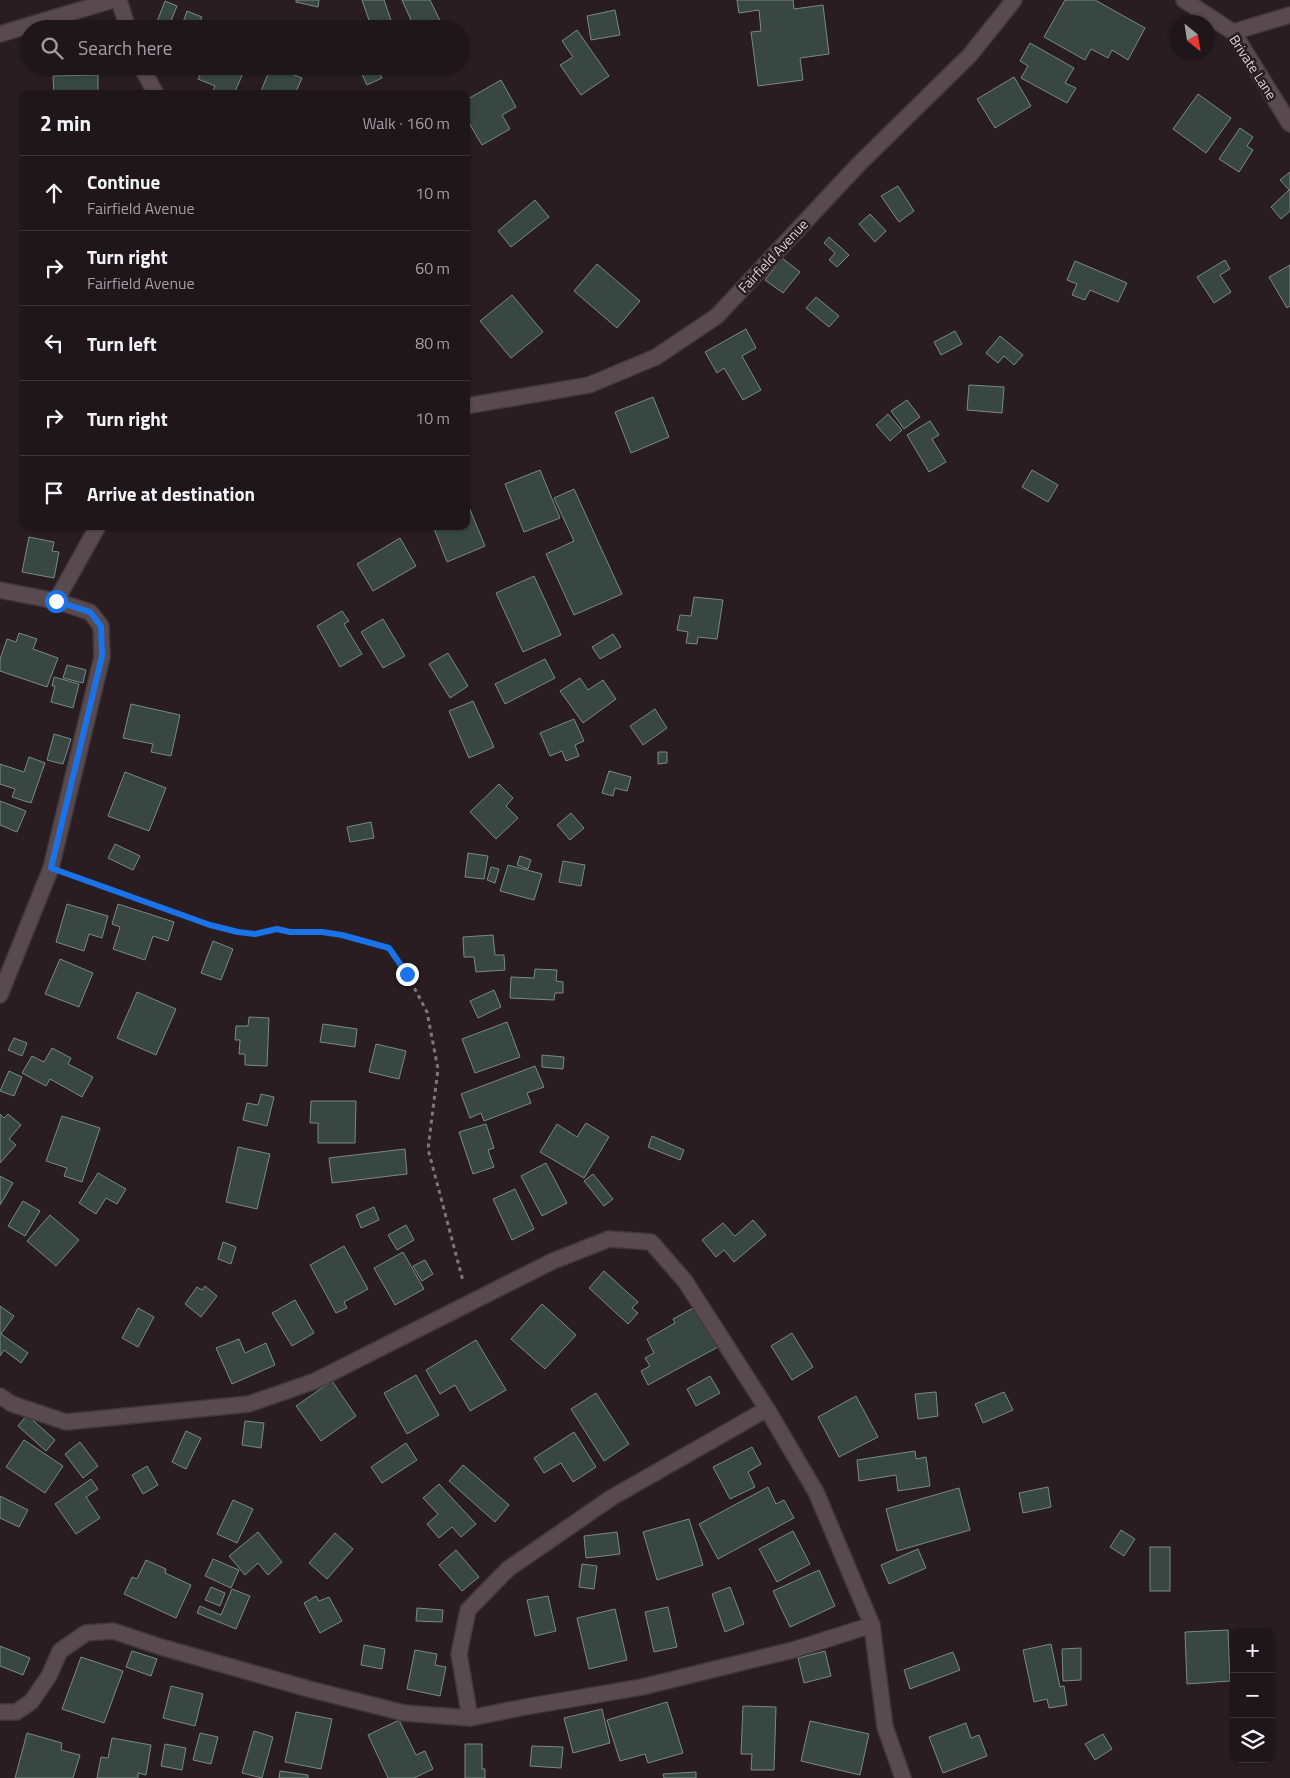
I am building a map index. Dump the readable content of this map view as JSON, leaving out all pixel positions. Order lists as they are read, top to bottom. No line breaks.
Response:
{"streets":{"street":["Brivate Lane","Fairfield Avenue"]},"north":"bottom right","page":{"search":"Search here","heading":["2 min","Walk · 160 m"],"list":[["Continue","Fairfield Avenue","10 m"],["Turn right","Fairfield Avenue","60 m"],["Turn left","80 m"],["Turn right","10 m"],"Arrive at destination"],"map_buttons":["+","−"]}}
